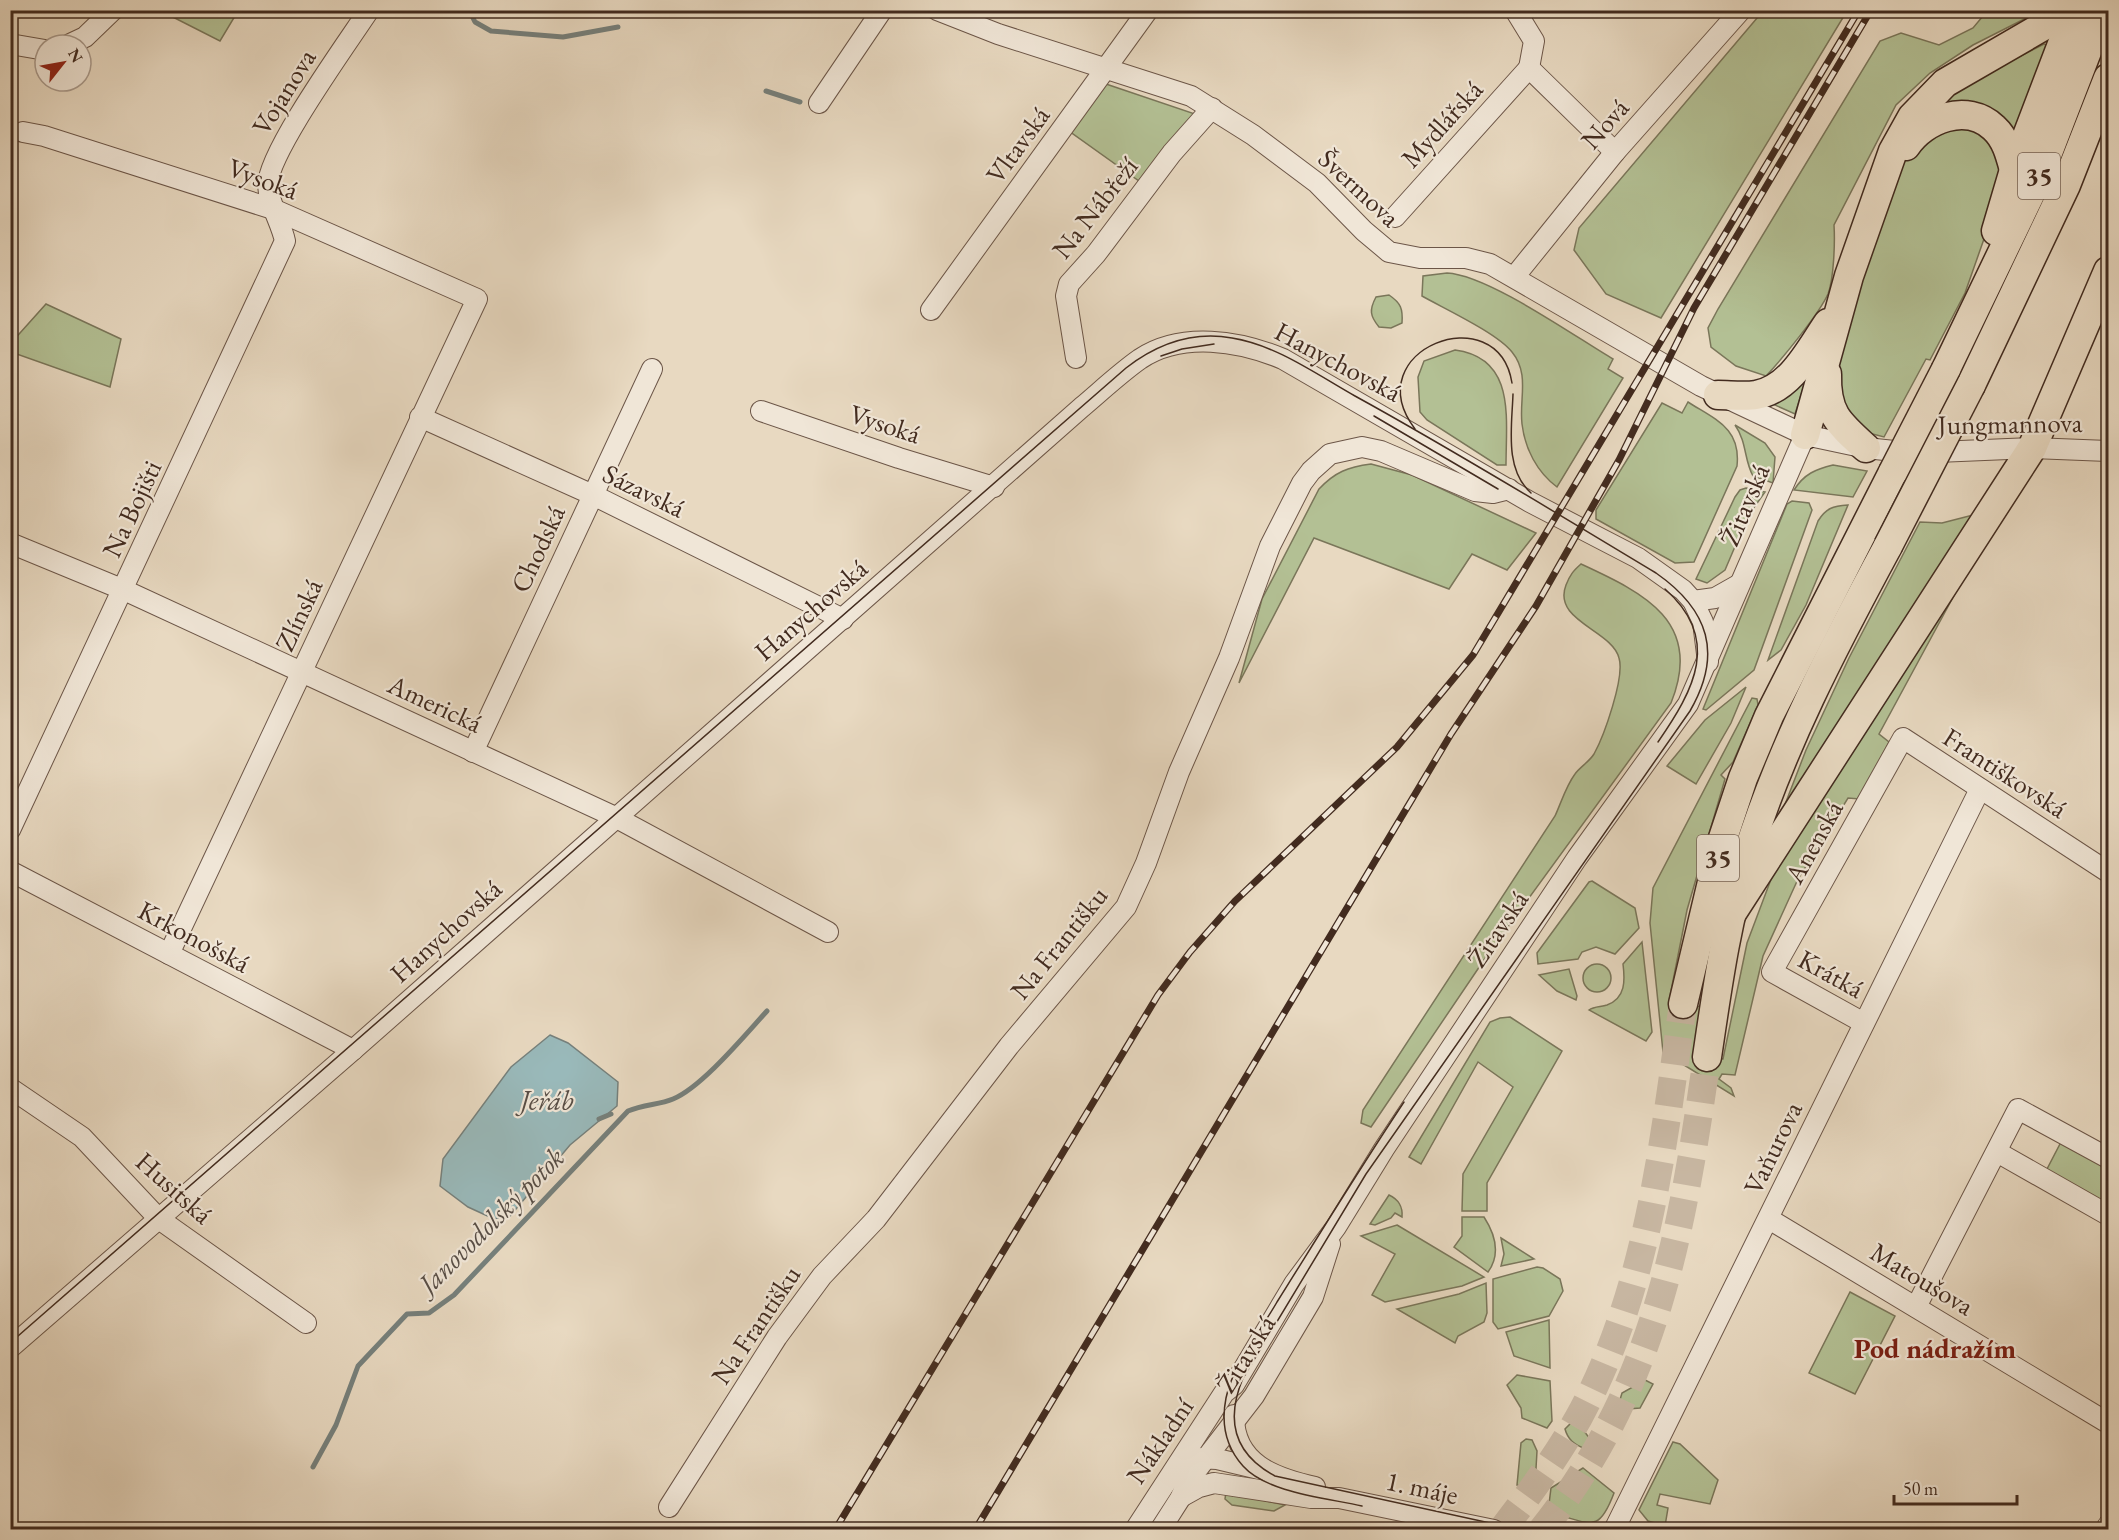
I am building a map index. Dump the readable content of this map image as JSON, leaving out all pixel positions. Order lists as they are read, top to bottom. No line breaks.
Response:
{"streets":{"highway":["35"],"street":["Vojanova","Mydlářská","Nová","Vltavská","Vysoká","Švermova","Na Nábřeží","Hanychovská","Jungmannova","Sázavská","Žitavská","Na Bojišti","Chodská","Zlínská","Americká","Františkovská","Anenská","Krkonošská","Na Františku","Krátká","Vaňurova","Husitská","Matoušova","Nákladní","1. máje"]},"crossings":[["Vojanova","Vysoká"],["Vojanova","Na Bojišti"],["Nová","Švermova"],["Vltavská","Švermova"],["Vysoká","Hanychovská"],["Vysoká","Na Bojišti"],["Vysoká","Zlínská"],["Švermova","Na Nábřeží"],["Švermova","Jungmannova"],["Švermova","Žitavská"],["Hanychovská","Sázavská"],["Hanychovská","Americká"],["Hanychovská","Krkonošská"],["Hanychovská","Na Františku"],["Hanychovská","Husitská"],["Sázavská","Chodská"],["Sázavská","Zlínská"],["Žitavská","Nákladní"],["Žitavská","1. máje"],["Na Bojišti","Americká"],["Chodská","Americká"],["Zlínská","Americká"],["Zlínská","Krkonošská"],["Františkovská","Anenská"],["Františkovská","Vaňurova"],["Anenská","Krátká"],["Krátká","Vaňurova"],["Vaňurova","Matoušova"],["Nákladní","1. máje"]],"districts":["Pod nádražím"],"water":["Jeřáb","Janovodolský potok"],"scale_bar":"50 m","north":"top right"}
